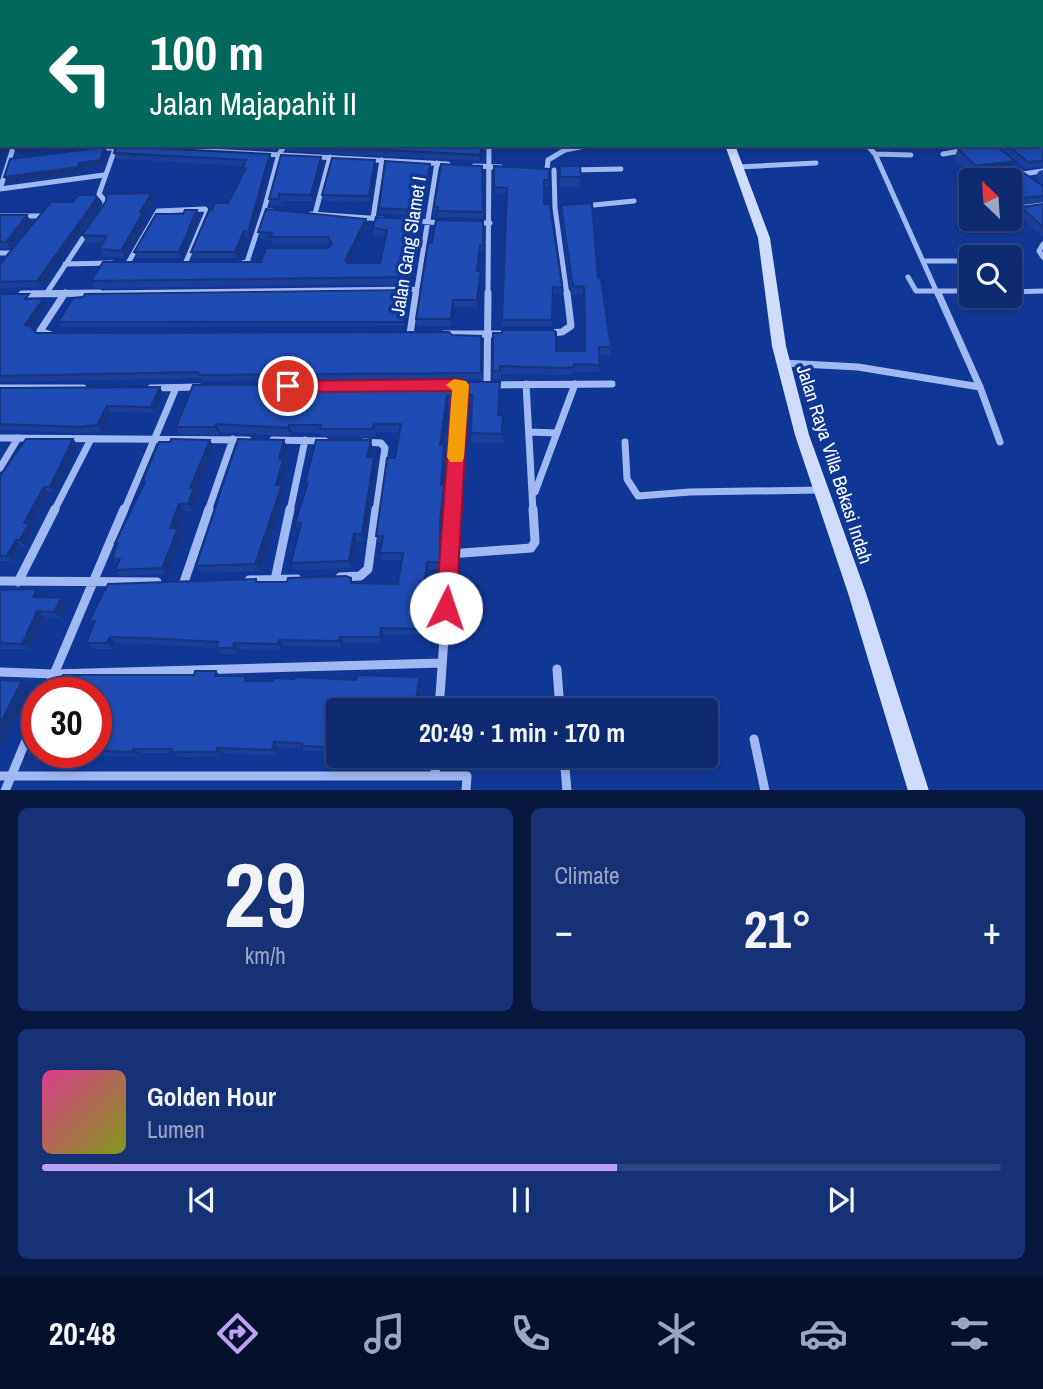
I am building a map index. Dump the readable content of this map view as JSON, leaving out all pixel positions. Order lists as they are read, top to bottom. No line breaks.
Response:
{"streets":{"main road":["Jalan Raya Villa Bekasi Indah"],"street":["Jalan Gang Slamet I"]},"north":"top left","page":{"turn":["100 m","Jalan Majapahit II"],"limit":"30","trip":"20:49 · 1 min · 170 m","tile":[["29","km/h"],"Climate"],"heat":["−","21°","+"],"song":["Golden Hour","Lumen"],"tabs":"20:48"}}
